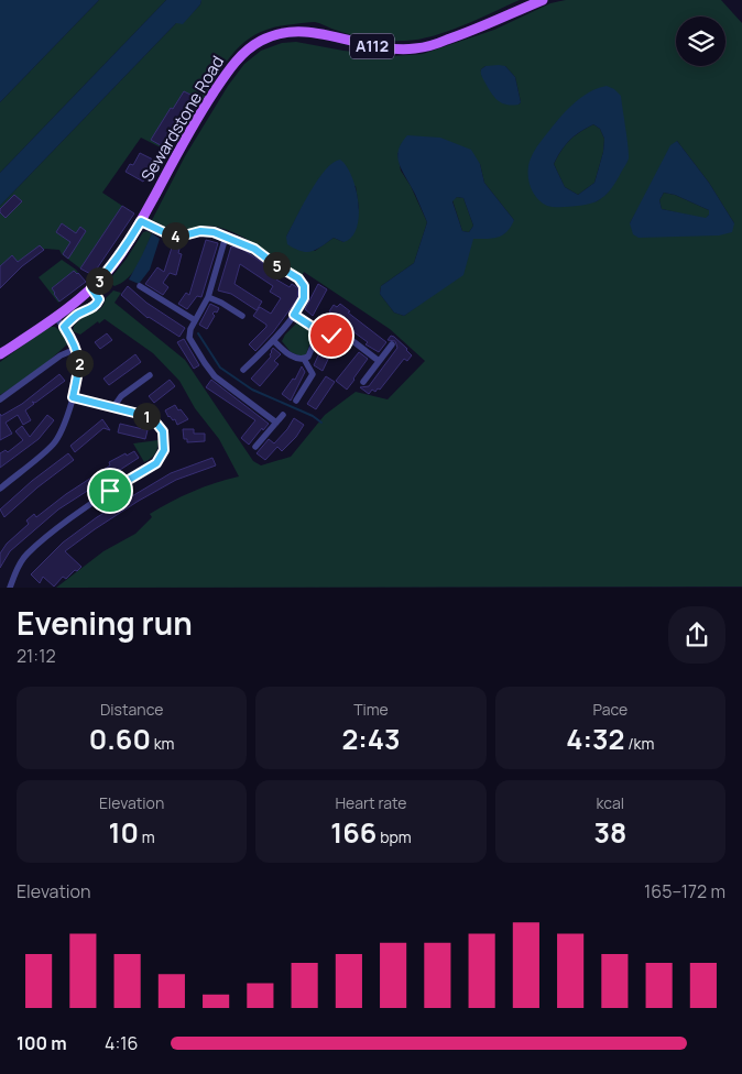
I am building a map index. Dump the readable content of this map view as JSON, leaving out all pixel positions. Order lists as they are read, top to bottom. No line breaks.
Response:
{"streets":{"main road":["A112","Sewardstone Road"]},"page":{"pins":["4","5","3","2","1"],"heading":["Evening run","21:12"],"stats":[["Distance","0.60 km"],["Time","2:43"],["Pace","4:32 /km"],["Elevation","10 m"],["Heart rate","166 bpm"],["kcal","38"]],"chart":["Elevation","165–172 m"],"list":[{"name":"100 m","note":"4:16"}]}}
